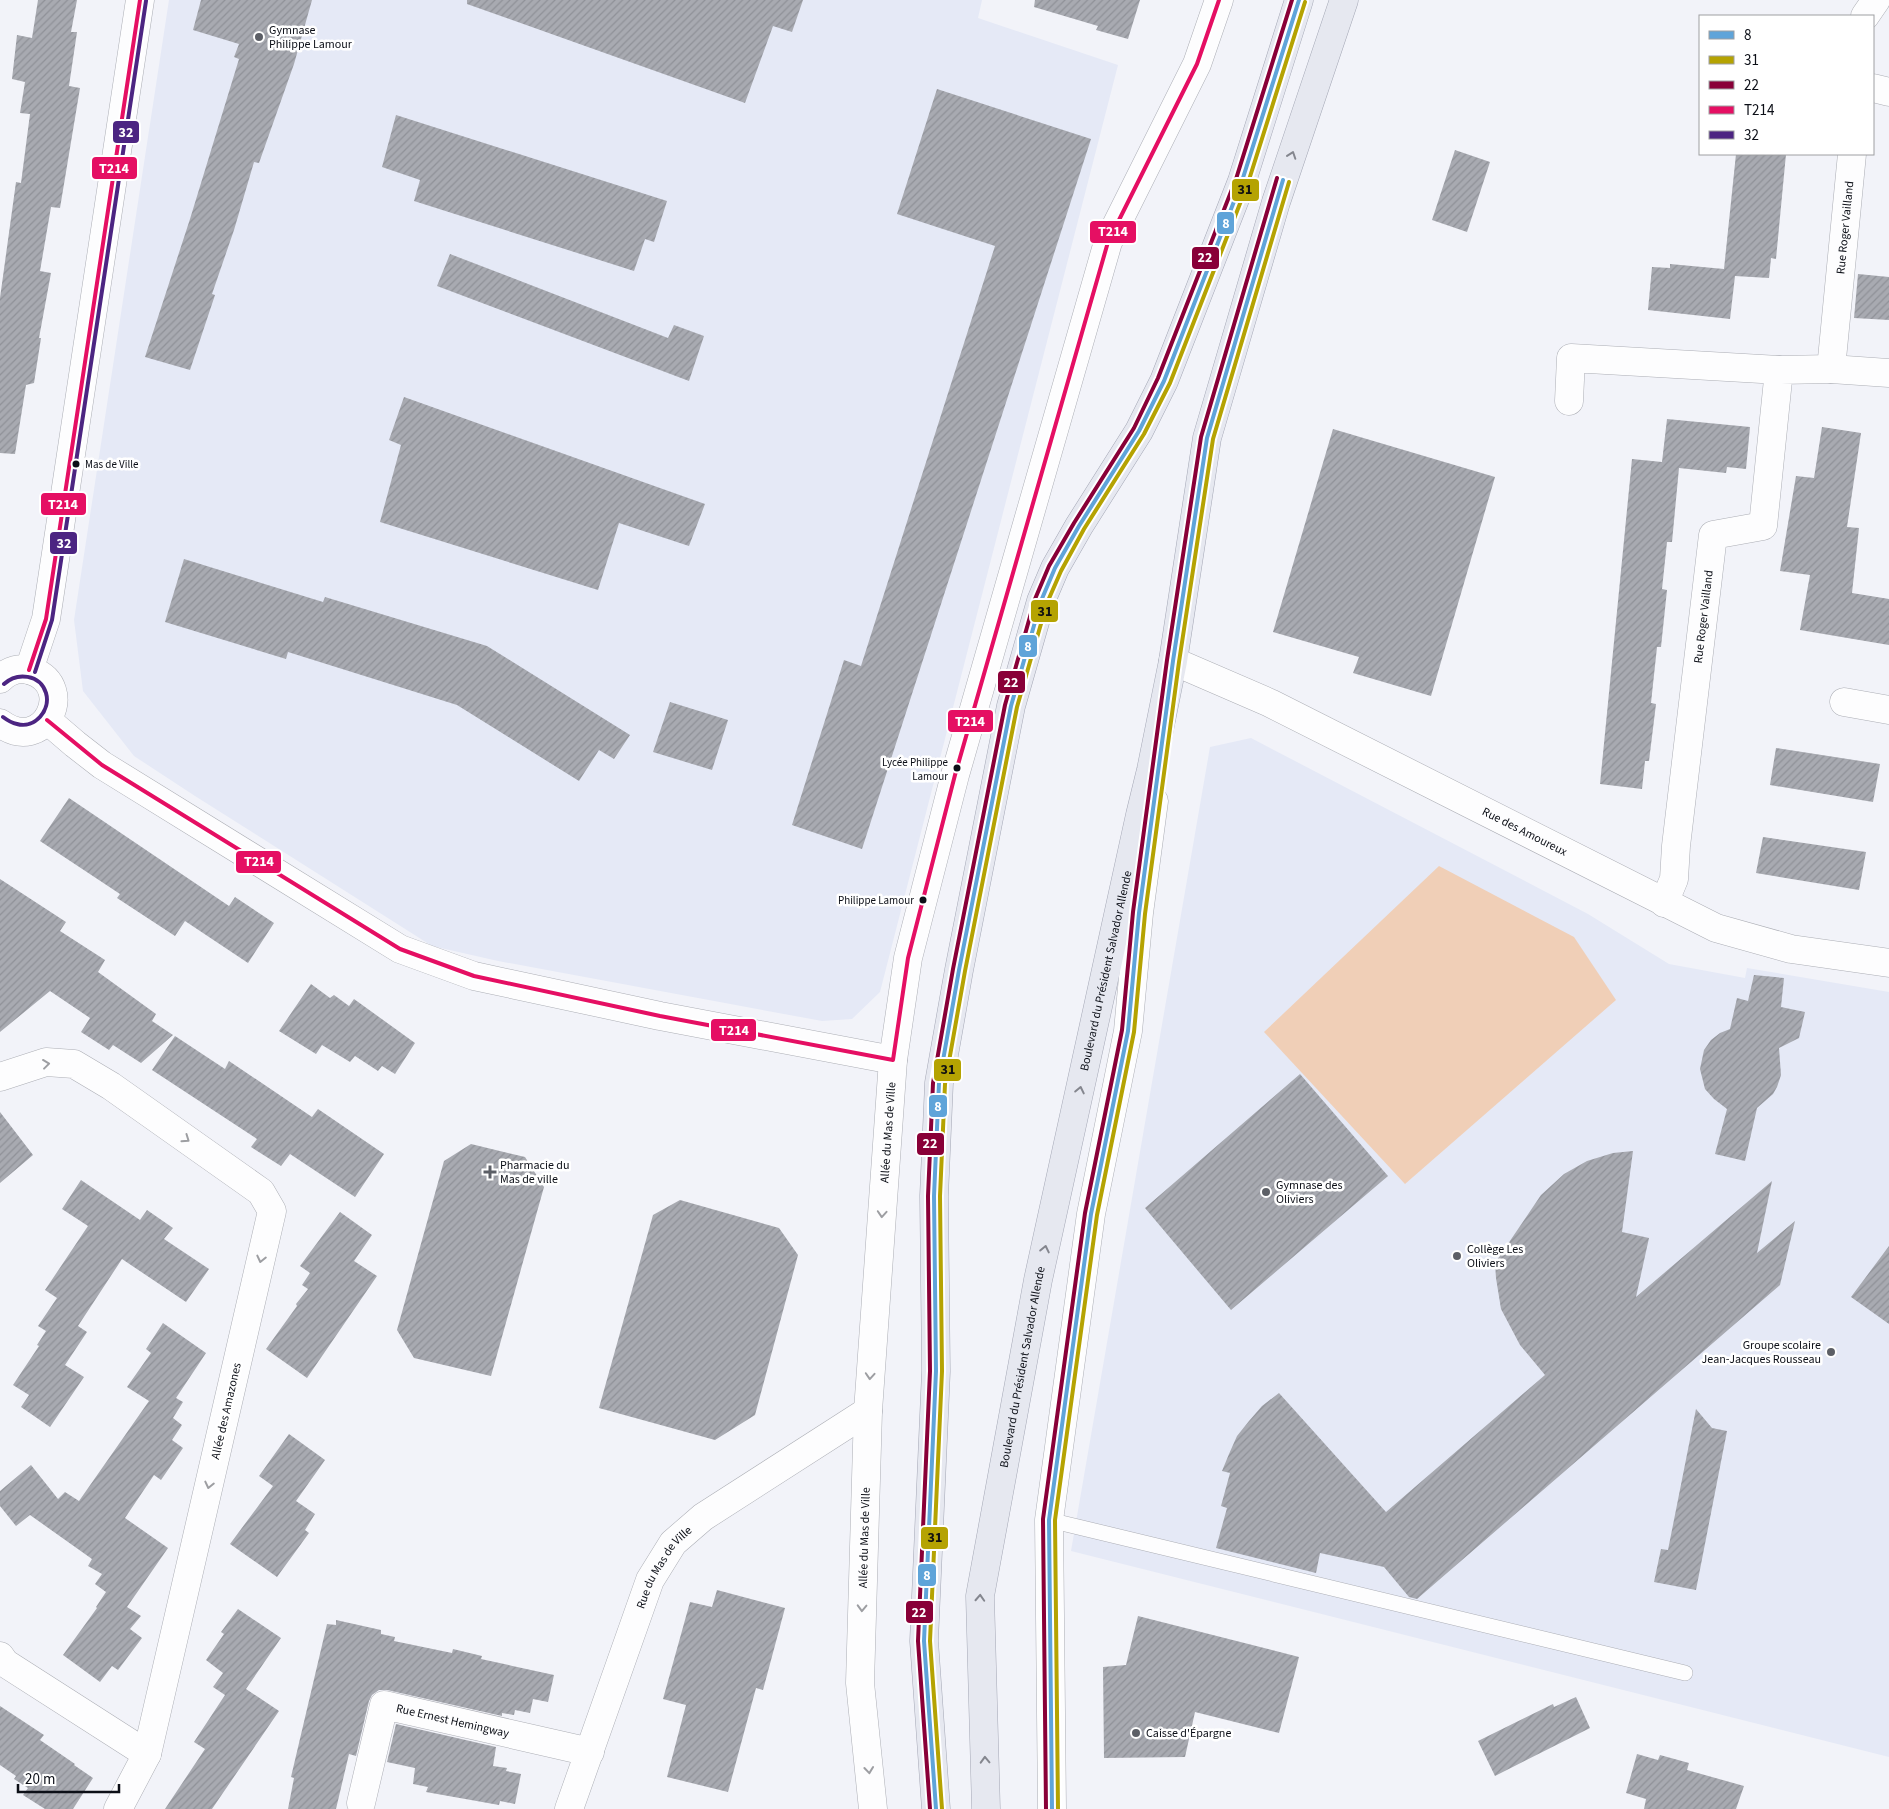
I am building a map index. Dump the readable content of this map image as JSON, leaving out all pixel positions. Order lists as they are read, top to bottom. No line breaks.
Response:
{"streets":{"main road":["Boulevard du Président Salvador Allende"],"street":["Rue Roger Vailland","Rue des Amoureux","Allée du Mas de Ville","Allée des Amazones","Rue du Mas de Ville","Rue Ernest Hemingway"]},"crossings":[["Rue Roger Vailland","Rue des Amoureux"],["Rue des Amoureux","Boulevard du Président Salvador Allende"],["Allée du Mas de Ville","Rue du Mas de Ville"],["Rue du Mas de Ville","Rue Ernest Hemingway"]],"places":{"other":["Gymnase Philippe Lamour","Mas de Ville","Lycée Philippe Lamour","Philippe Lamour","Gymnase des Oliviers","Collège Les Oliviers","Groupe scolaire Jean-Jacques Rousseau","Caisse d'Épargne"],"health":["Pharmacie du Mas de ville"]},"lines":["transit line 8","transit line 22","transit line T214","transit line 32","transit line 31"],"legend":["8","31","22","T214","32"],"scale_bar":"20 m"}
